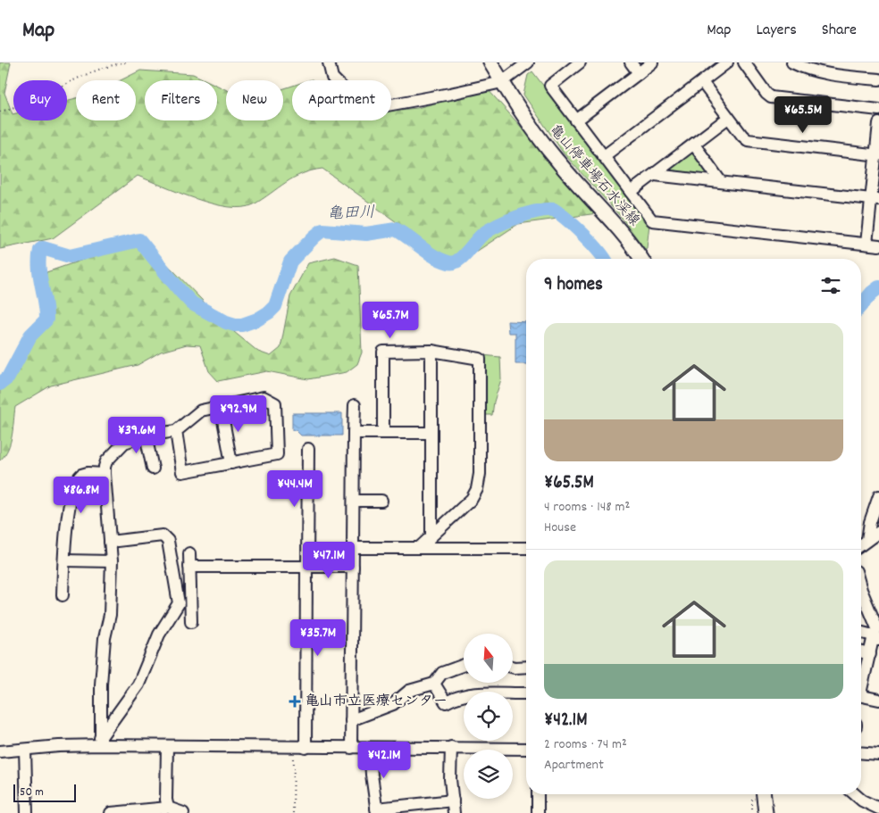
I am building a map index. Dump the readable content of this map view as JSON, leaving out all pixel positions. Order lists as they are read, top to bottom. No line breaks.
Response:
{"streets":{"main road":["亀山停車場石水渓線"]},"water":["亀田川"],"places":{"health":["亀山市立医療センター"]},"scale_bar":"50 m","north":"top","page":{"header":"Map","nav":["Map","Layers","Share"],"chip":["Buy","Rent","Filters","New","Apartment"],"price":["¥65.5M","¥65.7M","¥92.9M","¥39.6M","¥44.4M","¥86.8M","¥47.1M","¥35.7M","¥42.1M"],"heading":"9 homes","list":[{"name":"¥65.5M","note":"4 rooms · 148 m² · House"},{"name":"¥42.1M","note":"2 rooms · 74 m² · Apartment"}],"scale":"50 m"}}
